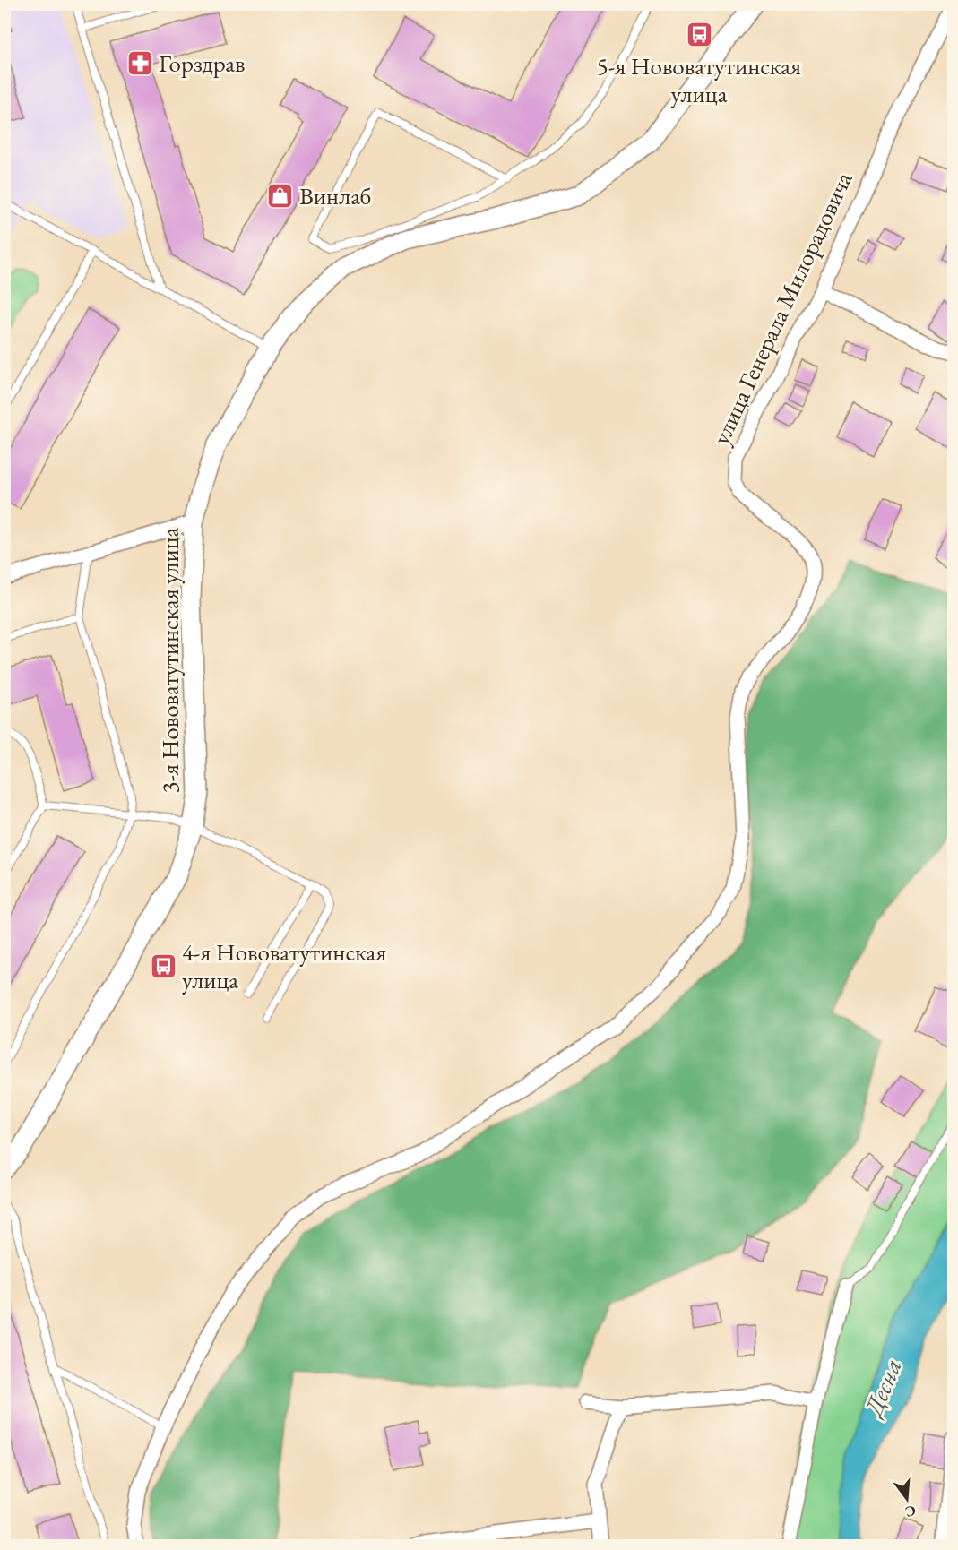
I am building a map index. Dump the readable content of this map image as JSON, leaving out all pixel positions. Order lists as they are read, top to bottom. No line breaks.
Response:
{"streets":{"street":["улица Генерала Милорадовича","3-я Нововатутинская улица"]},"water":["Десна"],"places":{"bus stop":["5-я Нововатутинская улица","4-я Нововатутинская улица"],"pharmacy":["Горздрав"],"shop":["Винлаб"]},"north":"bottom"}
